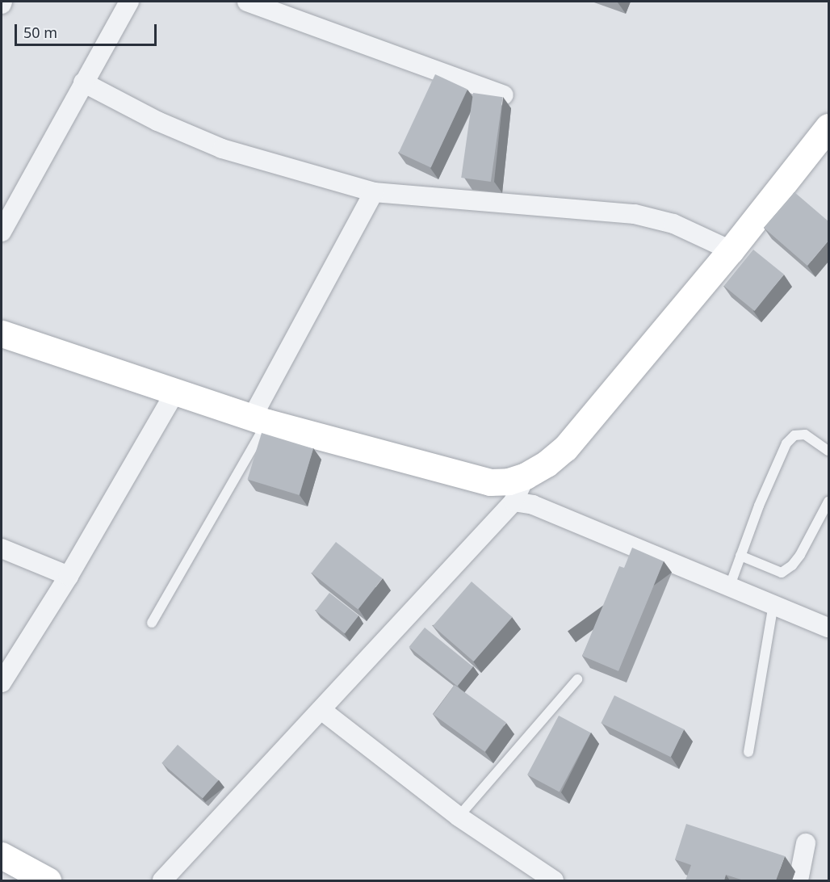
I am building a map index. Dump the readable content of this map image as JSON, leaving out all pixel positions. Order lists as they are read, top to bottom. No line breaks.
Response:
{"scale_bar":"50 m"}
